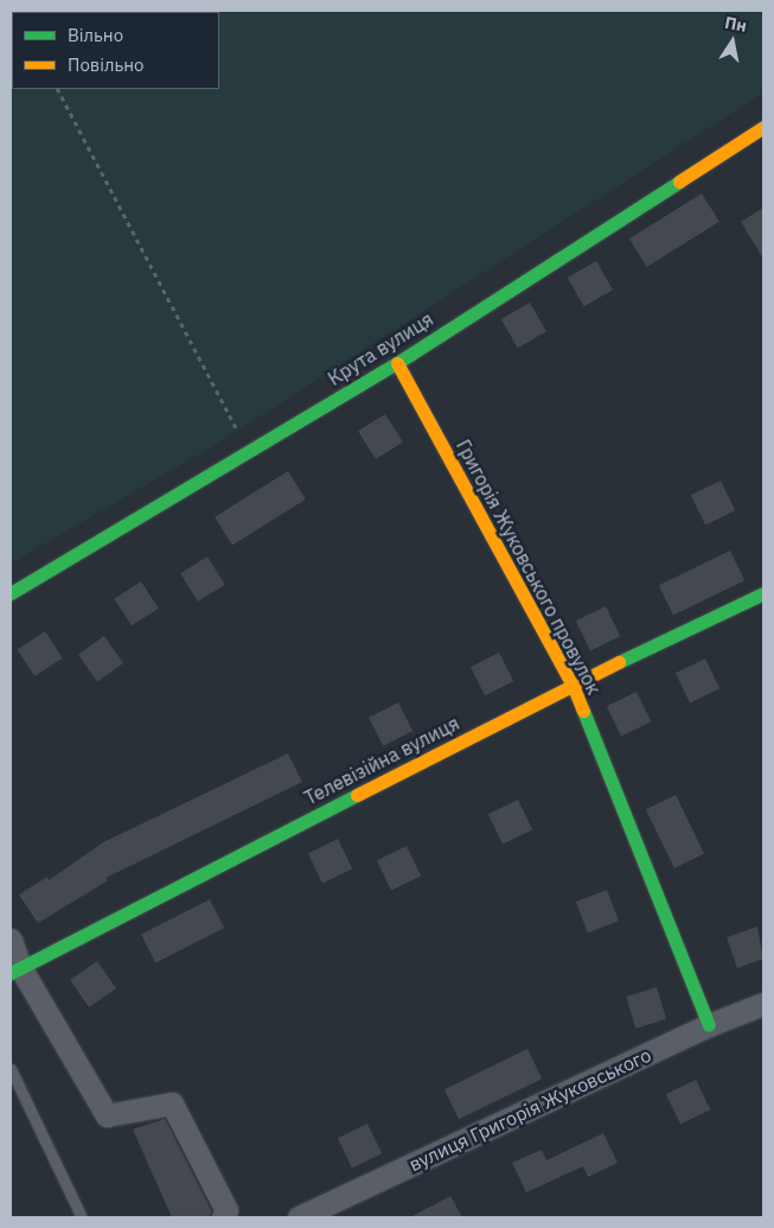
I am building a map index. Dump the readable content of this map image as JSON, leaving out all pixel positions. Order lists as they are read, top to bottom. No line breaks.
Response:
{"streets":{"street":["Крута вулиця","Григорія Жуковського провулок","Телевізійна вулиця","вулиця Григорія Жуковського"]},"crossings":[["Крута вулиця","Григорія Жуковського провулок"],["Григорія Жуковського провулок","Телевізійна вулиця"],["Григорія Жуковського провулок","вулиця Григорія Жуковського"]],"legend":["Вільно","Повільно"],"north":"top"}
